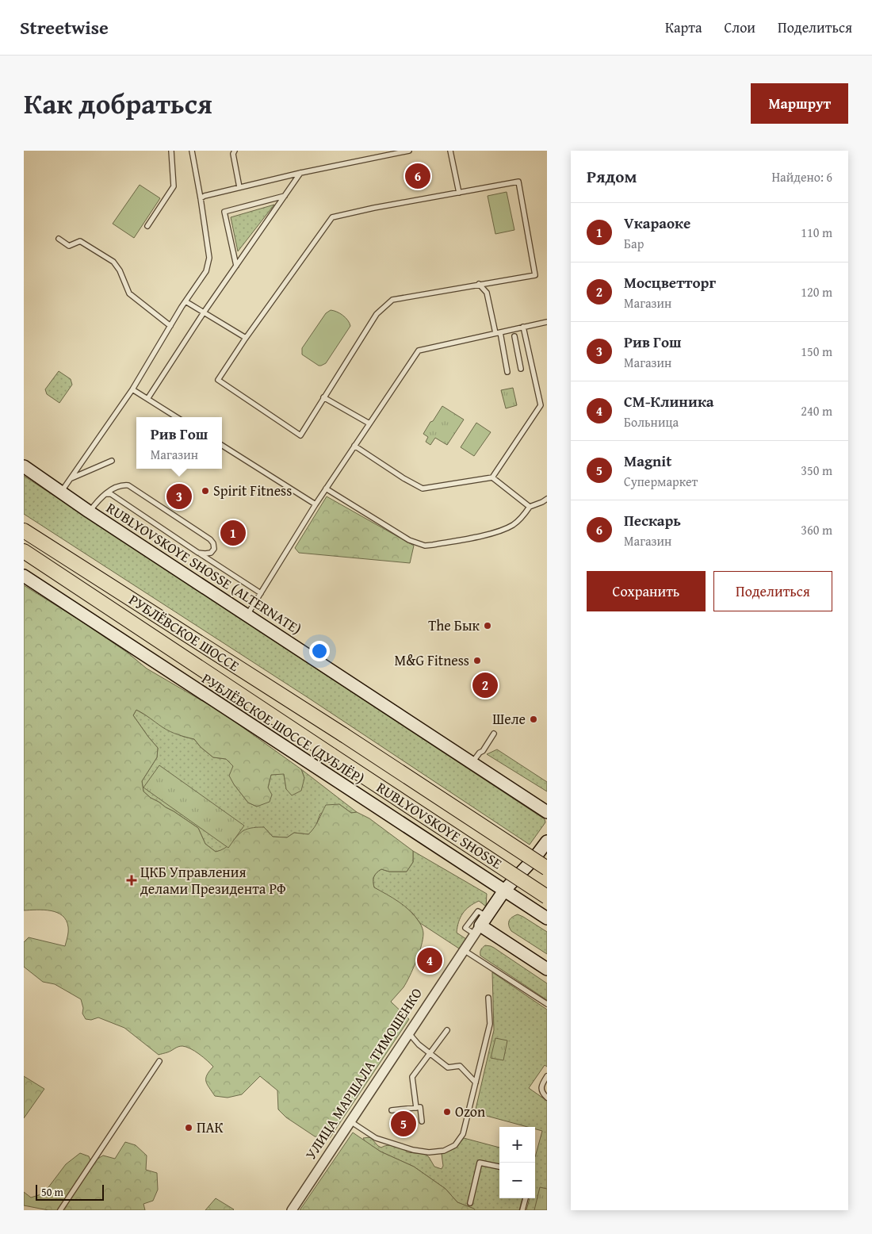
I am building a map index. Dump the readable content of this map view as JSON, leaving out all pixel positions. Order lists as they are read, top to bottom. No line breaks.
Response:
{"streets":{"main road":["RUBLYOVSKOYE SHOSSE (ALTERNATE)","РУБЛЁВСКОЕ ШОССЕ","РУБЛЁВСКОЕ ШОССЕ (ДУБЛЁР)","RUBLYOVSKOYE SHOSSE","УЛИЦА МАРШАЛА ТИМОШЕНКО"]},"crossings":[["РУБЛЁВСКОЕ ШОССЕ","RUBLYOVSKOYE SHOSSE"],["РУБЛЁВСКОЕ ШОССЕ (ДУБЛЁР)","УЛИЦА МАРШАЛА ТИМОШЕНКО"]],"places":{"other":["Spirit Fitness","The Бык","M&G Fitness","Шеле","Ozon","ПАК"],"health":["ЦКБ Управления делами Президента РФ"]},"scale_bar":"50 m","page":{"header":"Streetwise","nav":["Карта","Слои","Поделиться"],"title":"Как добраться","buttons":["Маршрут",["Сохранить","Поделиться"]],"heading":["Рядом","Найдено: 6"],"pins":["6","3","1","2","4","5"],"list":[{"mark":"1","name":"Vкараоке","note":"Бар","value":"110 m"},{"mark":"2","name":"Мосцветторг","note":"Магазин","value":"120 m"},{"mark":"3","name":"Рив Гош","note":"Магазин","value":"150 m"},{"mark":"4","name":"СМ-Клиника","note":"Больница","value":"240 m"},{"mark":"5","name":"Magnit","note":"Супермаркет","value":"350 m"},{"mark":"6","name":"Пескарь","note":"Магазин","value":"360 m"}],"popup":["Рив Гош","Магазин"],"map_buttons":["+","−"],"scale":"50 m"}}
